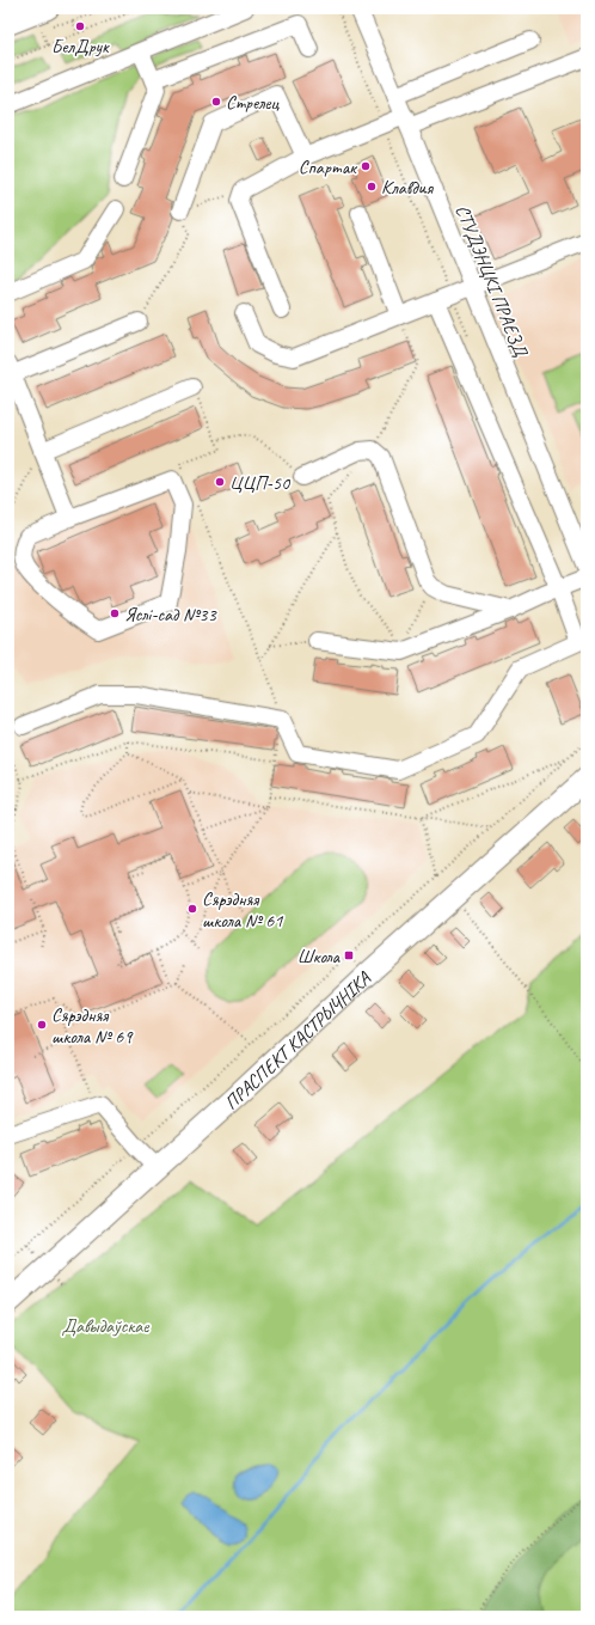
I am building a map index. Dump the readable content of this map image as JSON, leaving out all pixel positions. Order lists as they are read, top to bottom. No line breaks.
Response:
{"streets":{"main road":["ПРАСПЕКТ КАСТРЫЧНІКА"],"street":["СТУДЭНЦКІ ПРАЕЗД"]},"parks":["Давыдаўскае"],"places":{"other":["БелДрук","Стрелец","Спартак","Клавдия","ЦЦП-50","Яслі-сад №33","Сярэдняя школа № 61","Сярэдняя школа № 69"],"transit":["Школа"]}}
